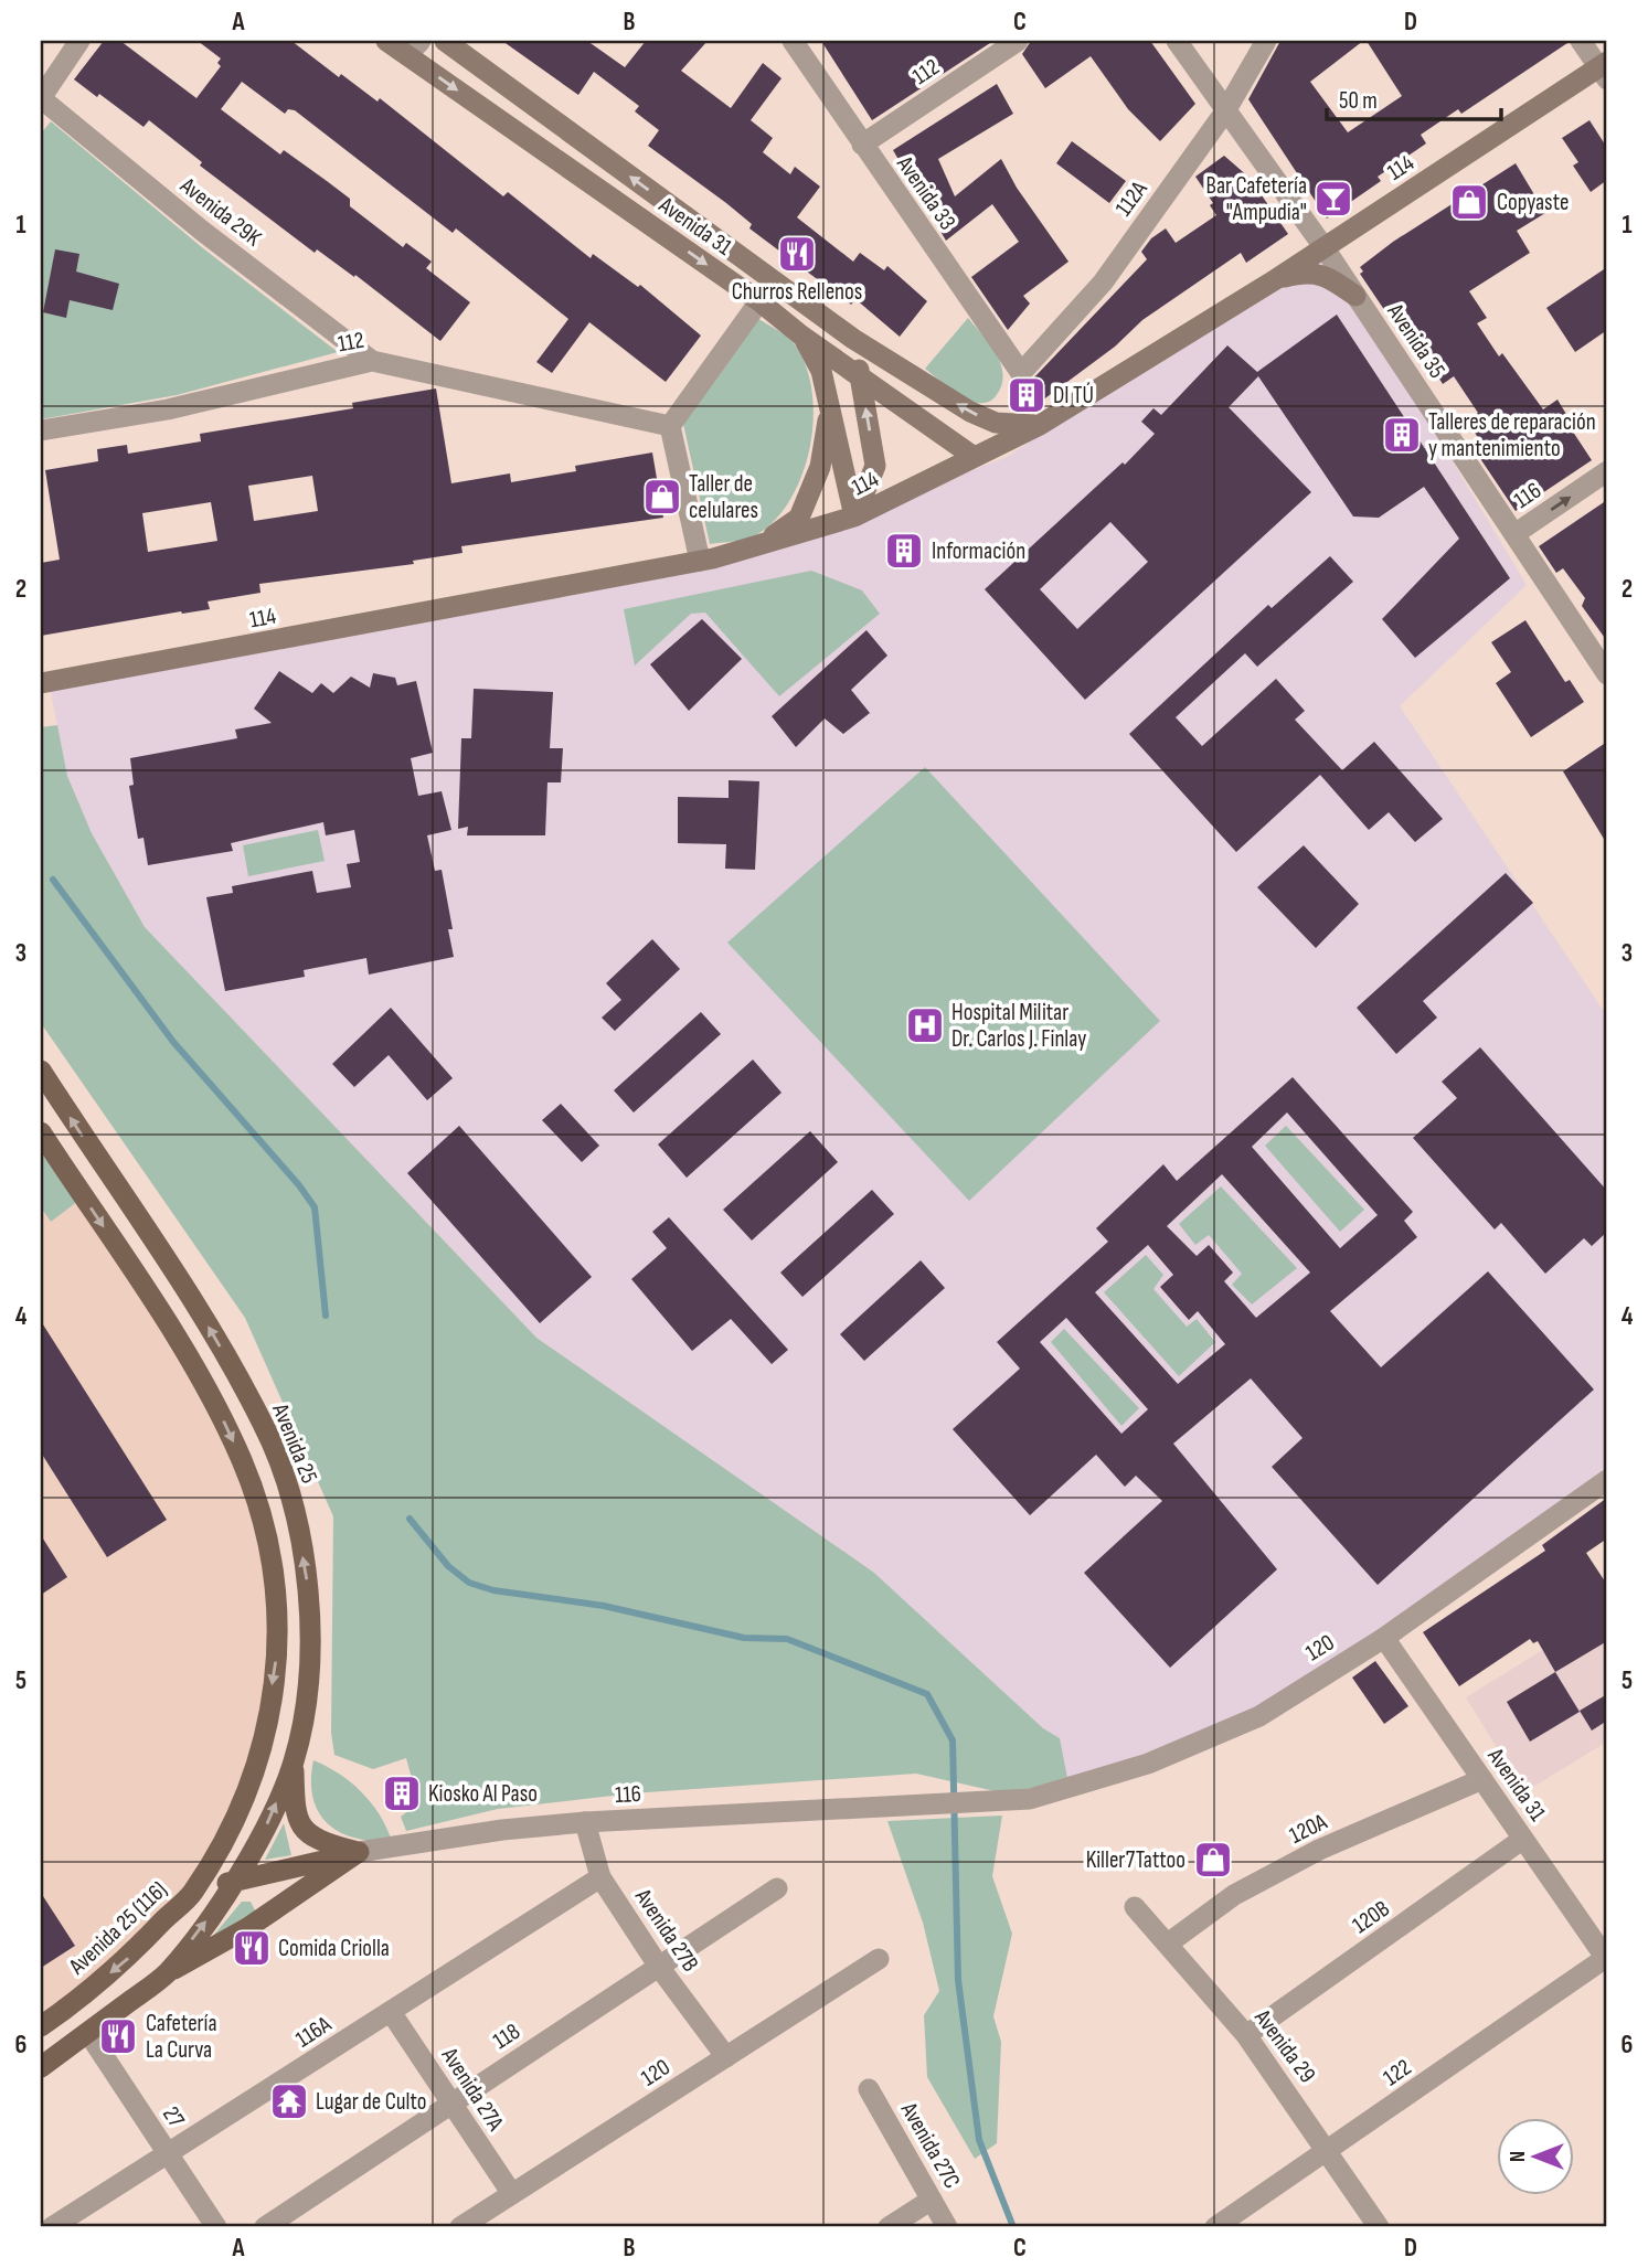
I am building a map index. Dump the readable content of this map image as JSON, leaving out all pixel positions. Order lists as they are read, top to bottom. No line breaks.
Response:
{"streets":{"main road":["114","Avenida 31","Avenida 25","Avenida 25 (116)"],"street":["112","Avenida 33","112A","Avenida 29K","Avenida 35","116","120","120A","120B","Avenida 27B","116A","118","Avenida 29","122","Avenida 27A","27","Avenida 27C"]},"crossings":[["112","Avenida 33"],["112","Avenida 29K"],["114","Avenida 31"],["114","Avenida 35"],["Avenida 33","112A"],["112A","Avenida 35"],["Avenida 31","120"],["Avenida 31","120A"],["Avenida 31","120B"],["Avenida 31","122"],["Avenida 35","116"],["116","120"],["116","Avenida 27B"],["120","Avenida 27B"],["120","Avenida 27A"],["120A","Avenida 29"],["120B","Avenida 29"],["Avenida 27B","116A"],["Avenida 27B","118"],["116A","Avenida 27A"],["116A","27"],["118","Avenida 27A"],["Avenida 29","122"]],"places":{"bar":["Bar Cafetería \"Ampudia\""],"shop":["Copyaste","Taller de celulares","Killer7Tattoo"],"restaurant":["Churros Rellenos","Comida Criolla","Cafetería La Curva"],"building":["DI TÚ","Talleres de reparación y mantenimiento","Información","Kiosko Al Paso"],"hospital":["Hospital Militar Dr. Carlos J. Finlay"],"temple":["Lugar de Culto"]},"scale_bar":"50 m","north":"left","grid":{"columns":["A","B","C","D"],"rows":["1","2","3","4","5","6"]}}
